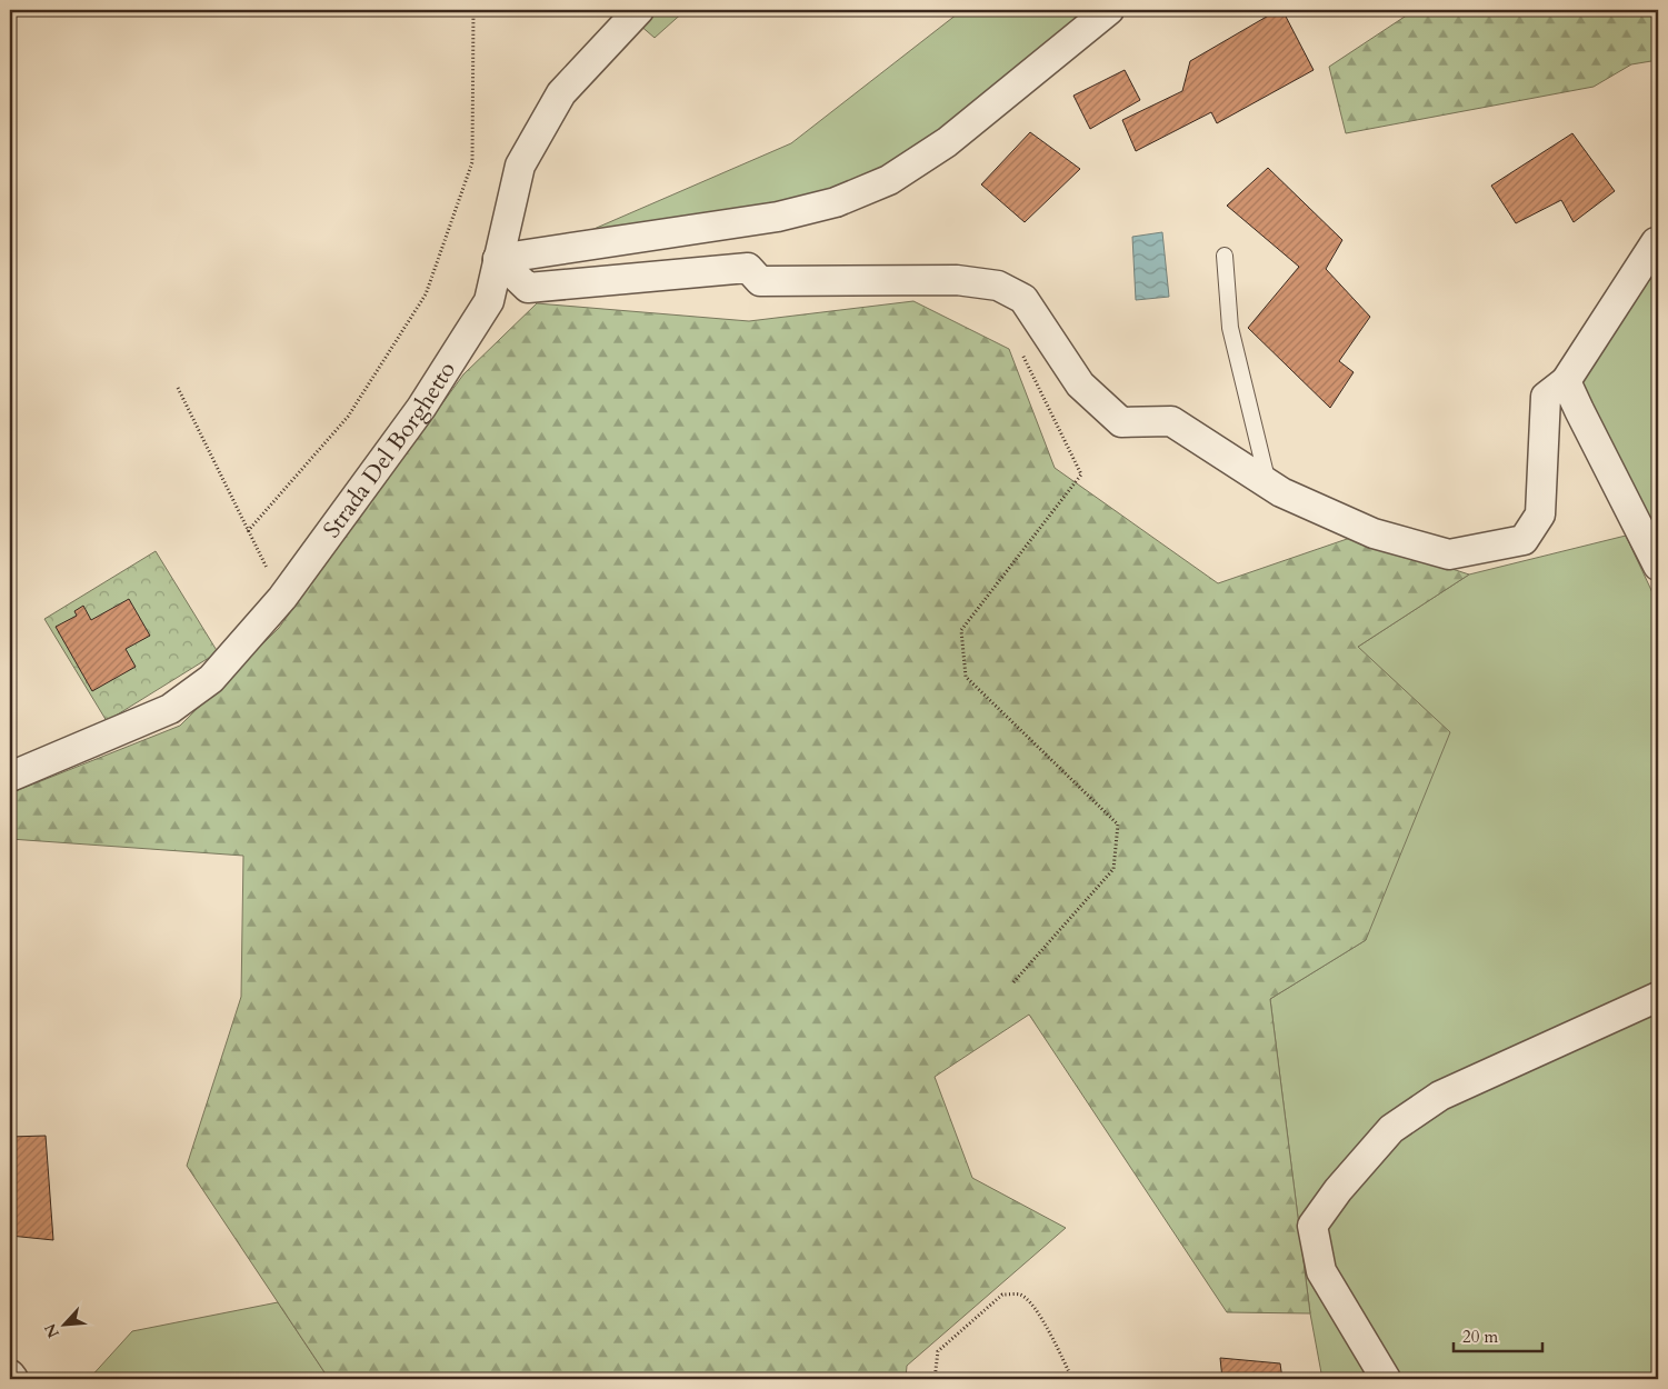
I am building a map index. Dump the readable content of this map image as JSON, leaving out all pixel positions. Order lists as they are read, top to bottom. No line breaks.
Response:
{"streets":{"street":["Strada Del Borghetto"]},"scale_bar":"20 m","north":"bottom left"}
